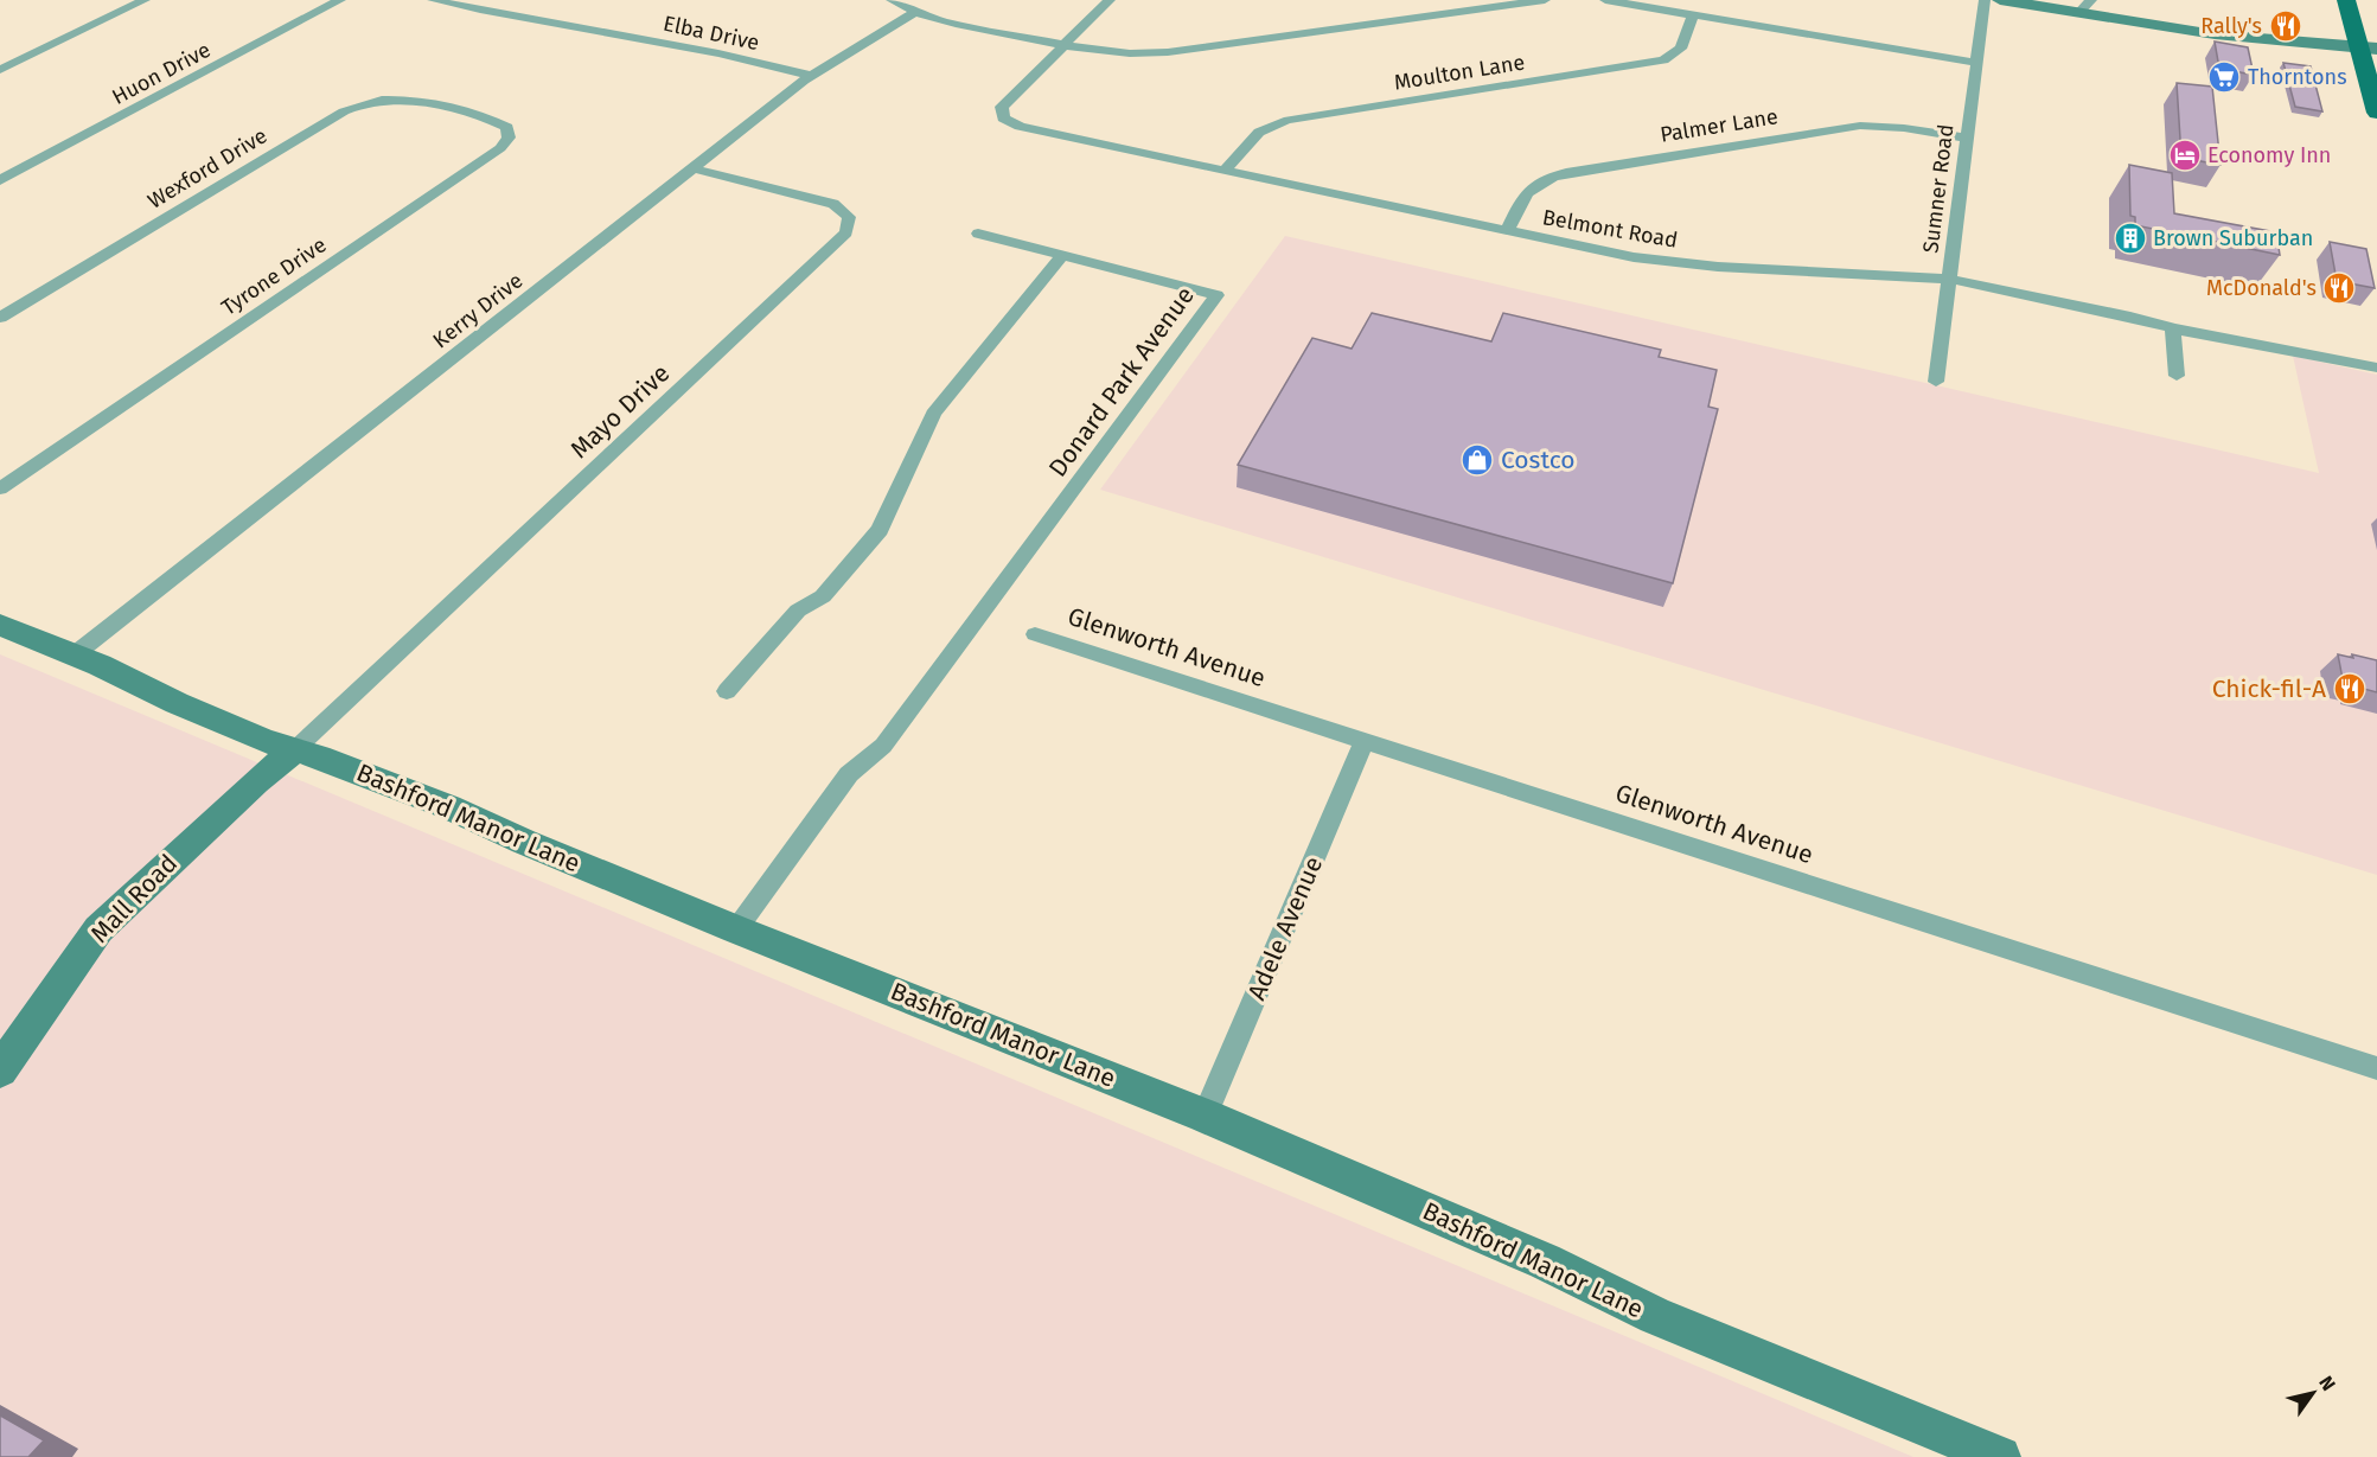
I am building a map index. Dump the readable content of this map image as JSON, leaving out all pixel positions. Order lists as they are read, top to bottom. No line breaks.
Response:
{"streets":{"street":["Elba Drive","Moulton Lane","Huon Drive","Palmer Lane","Wexford Drive","Sumner Road","Belmont Road","Tyrone Drive","Kerry Drive","Donard Park Avenue","Mayo Drive","Glenworth Avenue","Bashford Manor Lane","Mall Road","Adele Avenue"]},"crossings":[["Elba Drive","Kerry Drive"],["Moulton Lane","Belmont Road"],["Palmer Lane","Sumner Road"],["Palmer Lane","Belmont Road"],["Wexford Drive","Tyrone Drive"],["Sumner Road","Belmont Road"],["Kerry Drive","Mayo Drive"],["Kerry Drive","Bashford Manor Lane"],["Donard Park Avenue","Bashford Manor Lane"],["Mayo Drive","Bashford Manor Lane"],["Mayo Drive","Mall Road"],["Glenworth Avenue","Adele Avenue"],["Bashford Manor Lane","Mall Road"],["Bashford Manor Lane","Adele Avenue"]],"places":{"restaurant":["Rally's","McDonald's","Chick-fil-A"],"supermarket":["Thorntons"],"hotel":["Economy Inn"],"building":["Brown Suburban"],"shop":["Costco"]},"north":"top right"}
